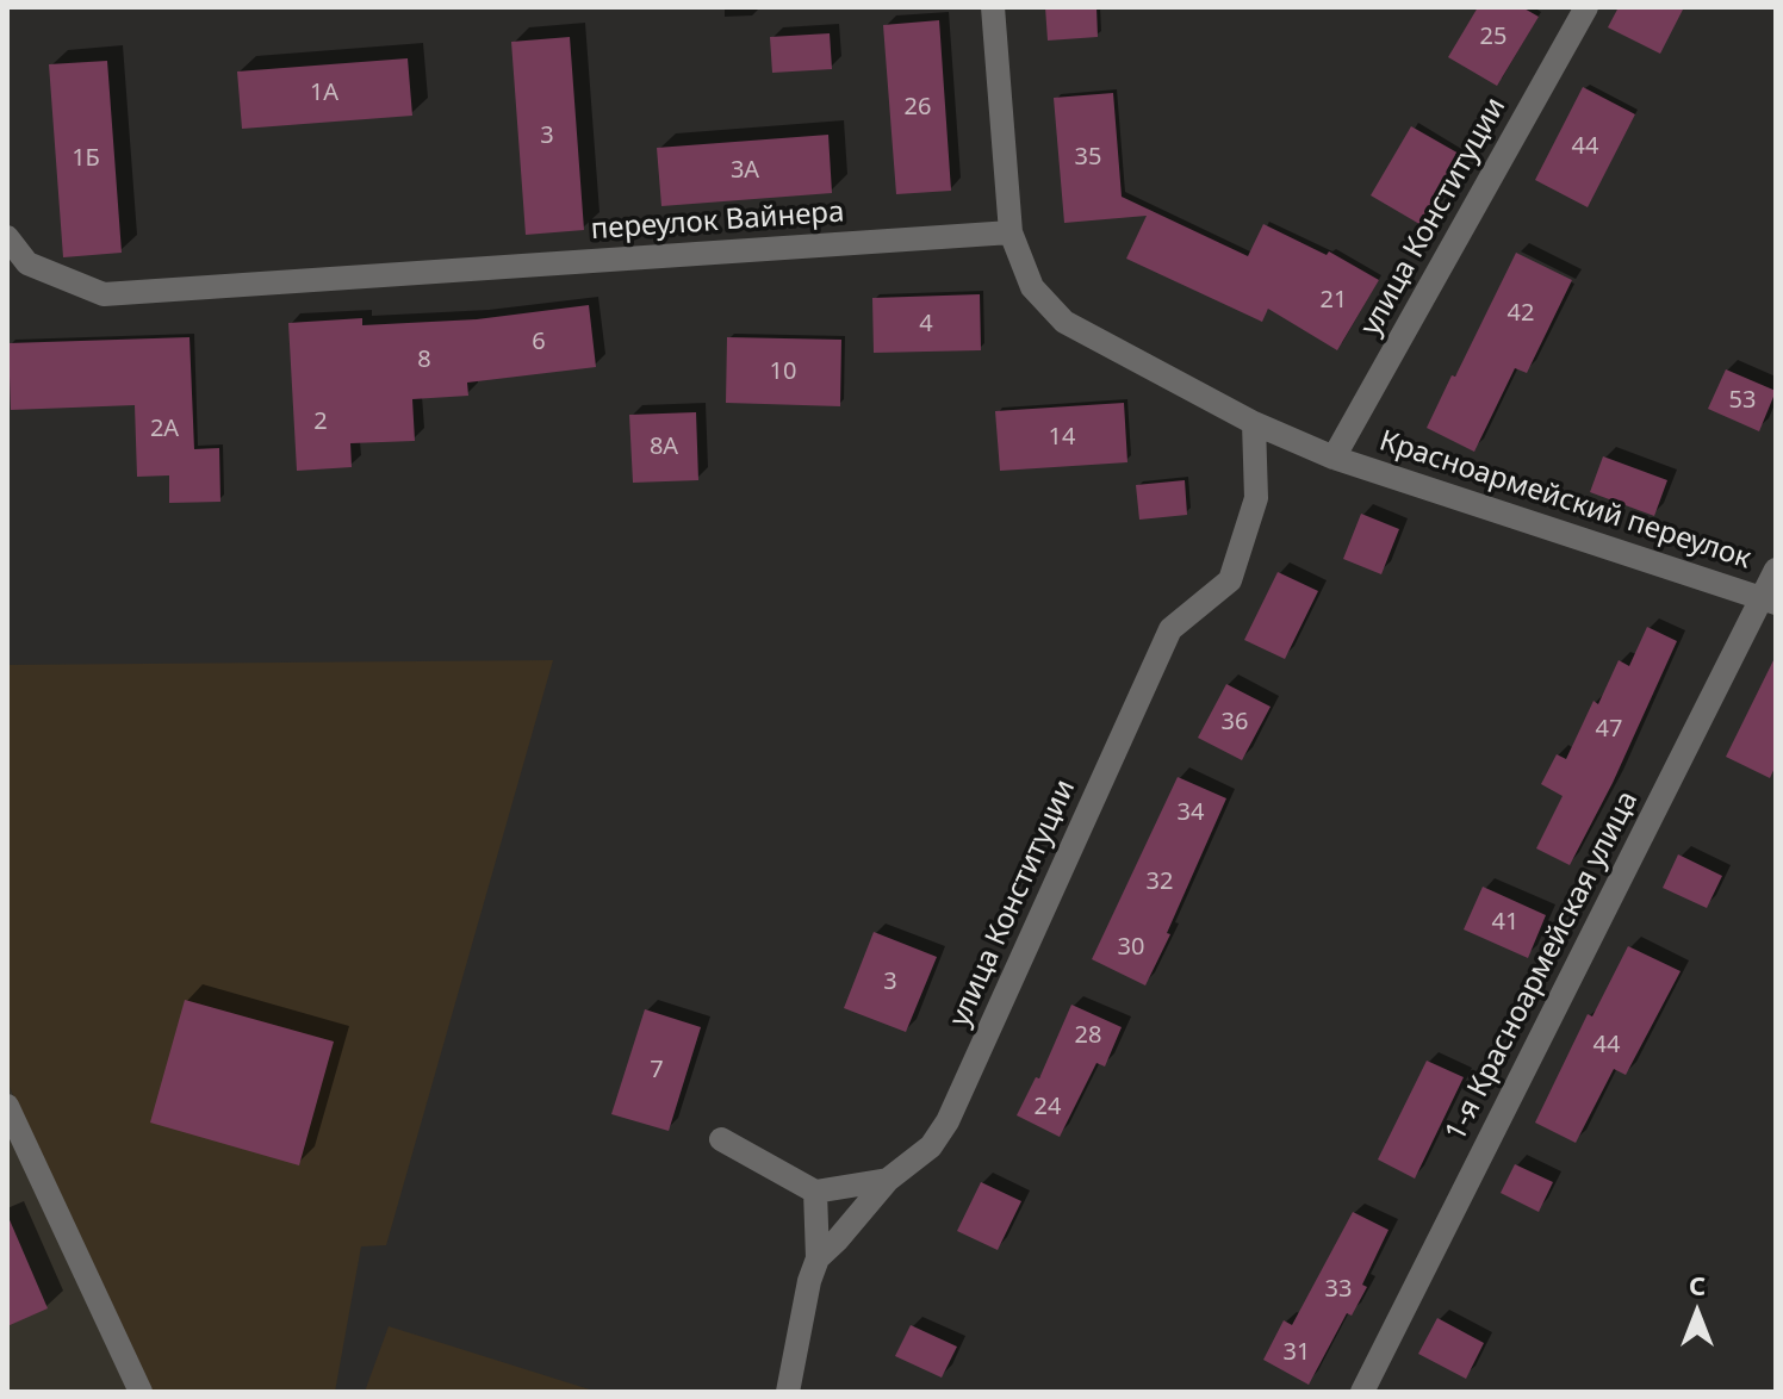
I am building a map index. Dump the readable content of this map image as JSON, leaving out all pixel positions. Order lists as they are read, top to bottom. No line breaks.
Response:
{"streets":{"street":["улица Конституции","переулок Вайнера","Красноармейский переулок","1-я Красноармейская улица"]},"crossings":[["улица Конституции","Красноармейский переулок"],["Красноармейский переулок","1-я Красноармейская улица"]],"house_numbers":["25","1А","26","3","44","35","1Б","3А","21","42","4","6","8","10","53","2","2А","14","8А","36","47","34","32","41","30","3","28","44","7","24","33","31"],"north":"top"}
